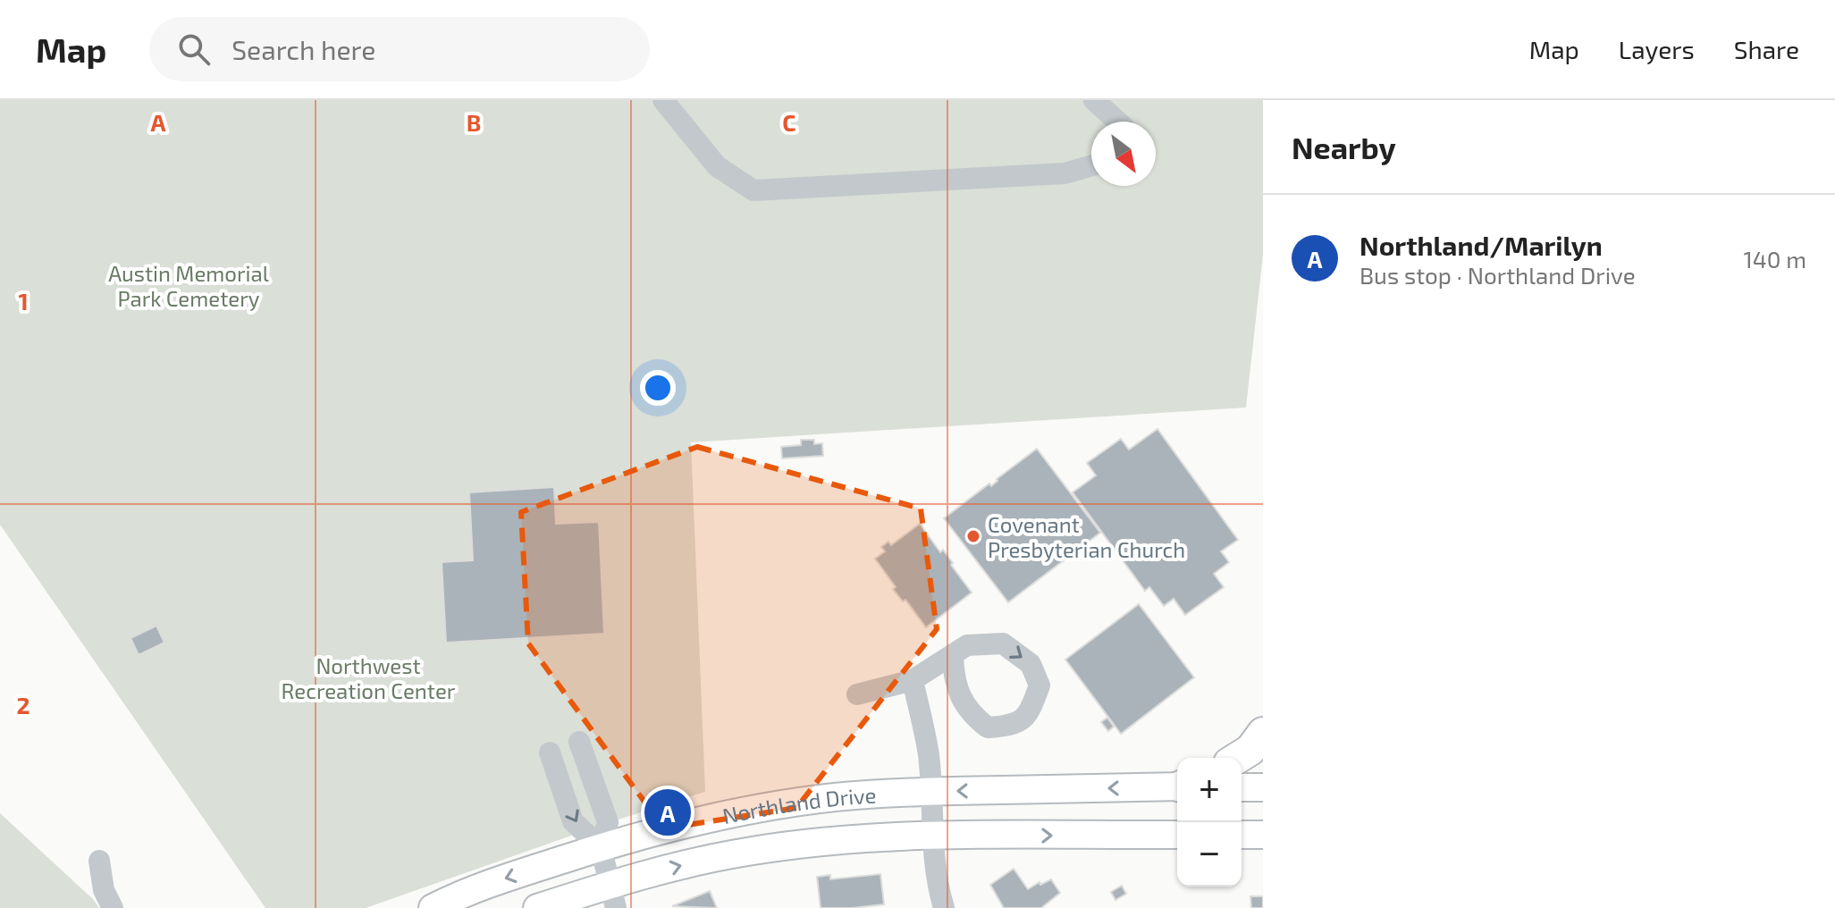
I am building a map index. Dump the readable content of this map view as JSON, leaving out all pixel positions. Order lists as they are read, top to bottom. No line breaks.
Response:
{"streets":{"main road":["Northland Drive"]},"parks":["Austin Memorial Park Cemetery","Northwest Recreation Center"],"places":["Covenant Presbyterian Church"],"north":"bottom right","page":{"header":"Map","search":"Search here","nav":["Map","Layers","Share"],"heading":"Nearby","list":[{"mark":"A","name":"Northland/Marilyn","note":"Bus stop · Northland Drive","value":"140 m"}],"map_buttons":["+","−"],"pins":"A"},"grid":{"columns":["A","B","C"],"rows":["1","2"]}}
